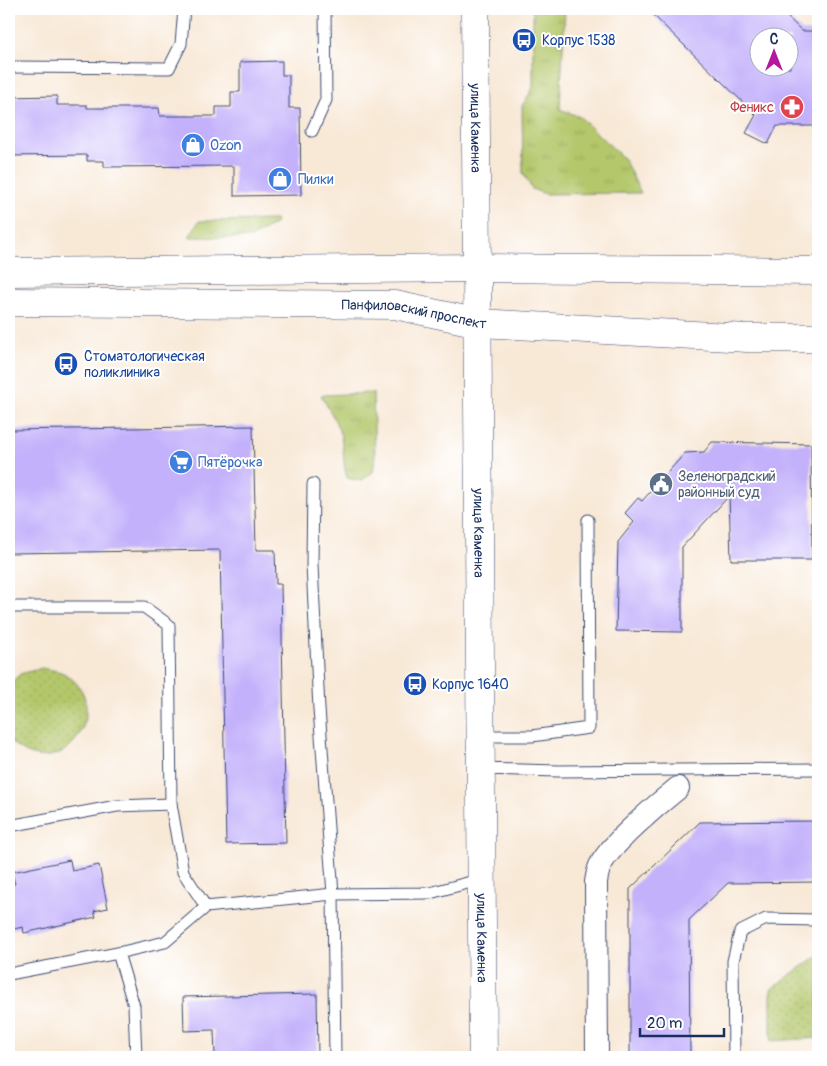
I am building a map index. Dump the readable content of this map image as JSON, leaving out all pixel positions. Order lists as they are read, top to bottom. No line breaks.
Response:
{"streets":{"main road":["улица Каменка","Панфиловский проспект"]},"crossings":[["улица Каменка","Панфиловский проспект"]],"places":{"bus stop":["Корпус 1538","Стоматологическая поликлиника","Корпус 1640"],"pharmacy":["Феникс"],"shop":["Ozon","Пилки"],"supermarket":["Пятёрочка"],"public building":["Зеленоградский районный суд"]},"scale_bar":"20 m","north":"top"}
